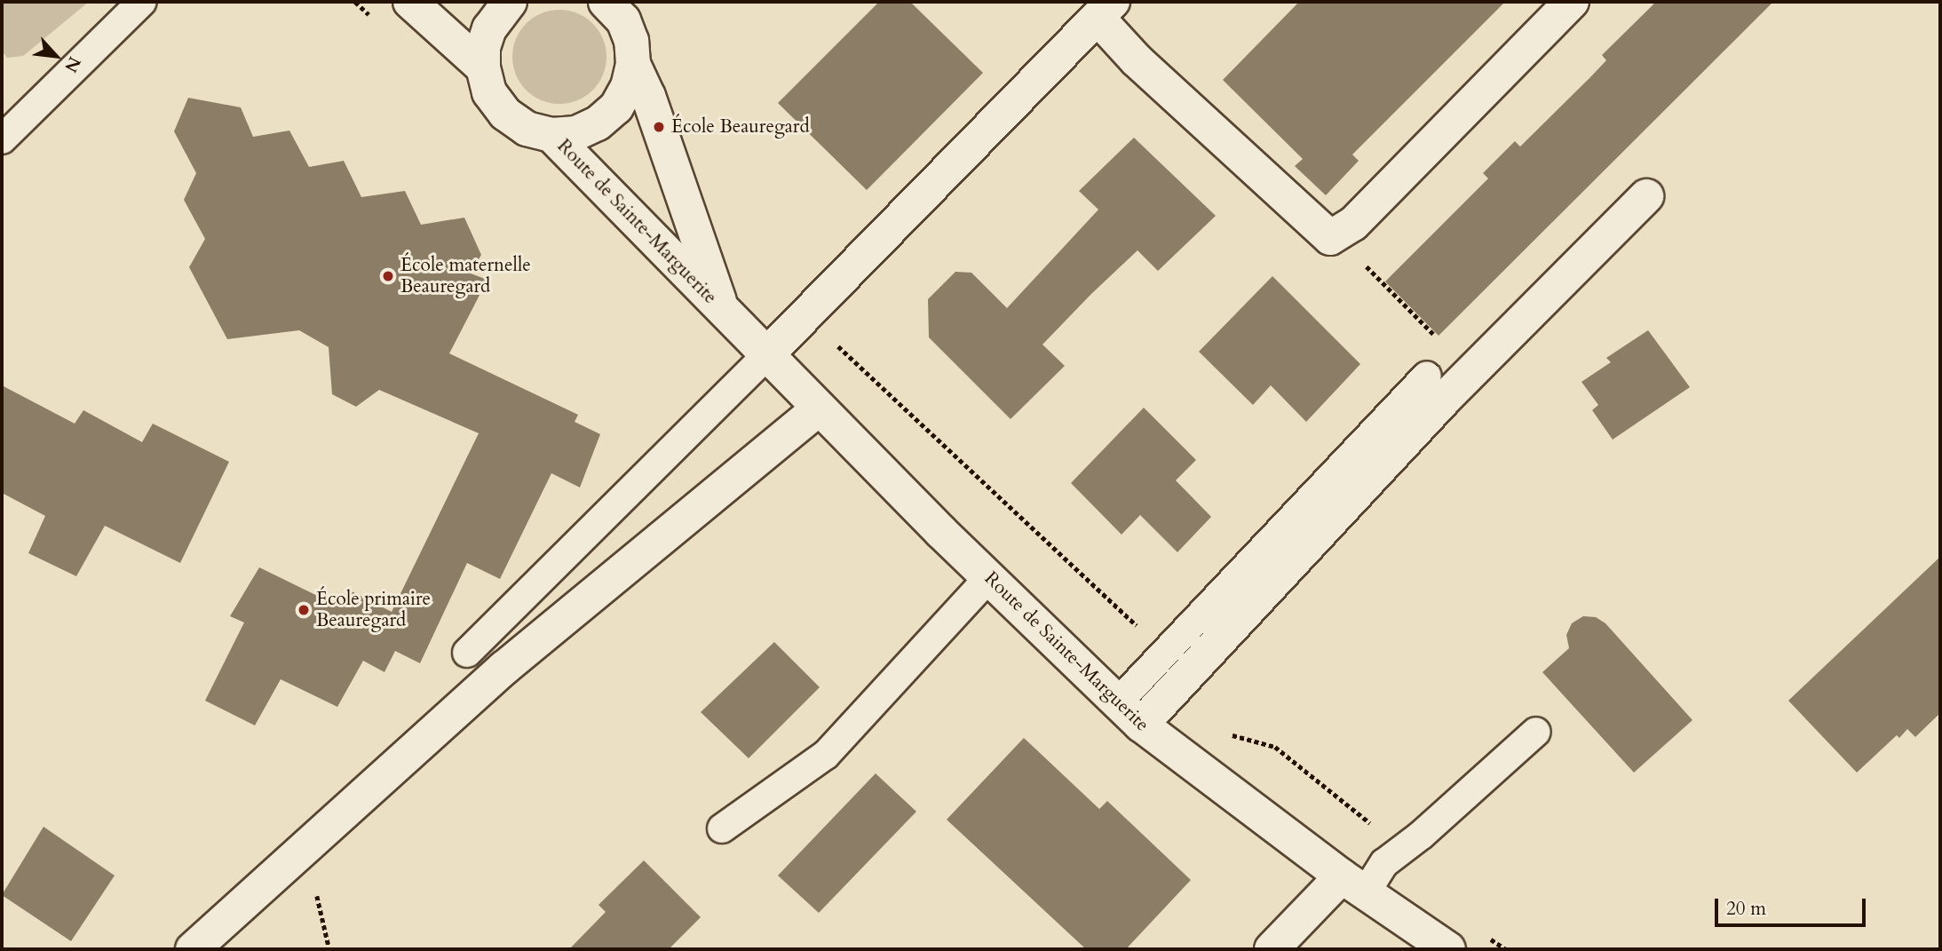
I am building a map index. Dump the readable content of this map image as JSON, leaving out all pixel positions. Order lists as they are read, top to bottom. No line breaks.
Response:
{"streets":{"street":["Route de Sainte-Marguerite"]},"places":["École Beauregard","École maternelle Beauregard","École primaire Beauregard"],"scale_bar":"20 m","north":"bottom right"}
